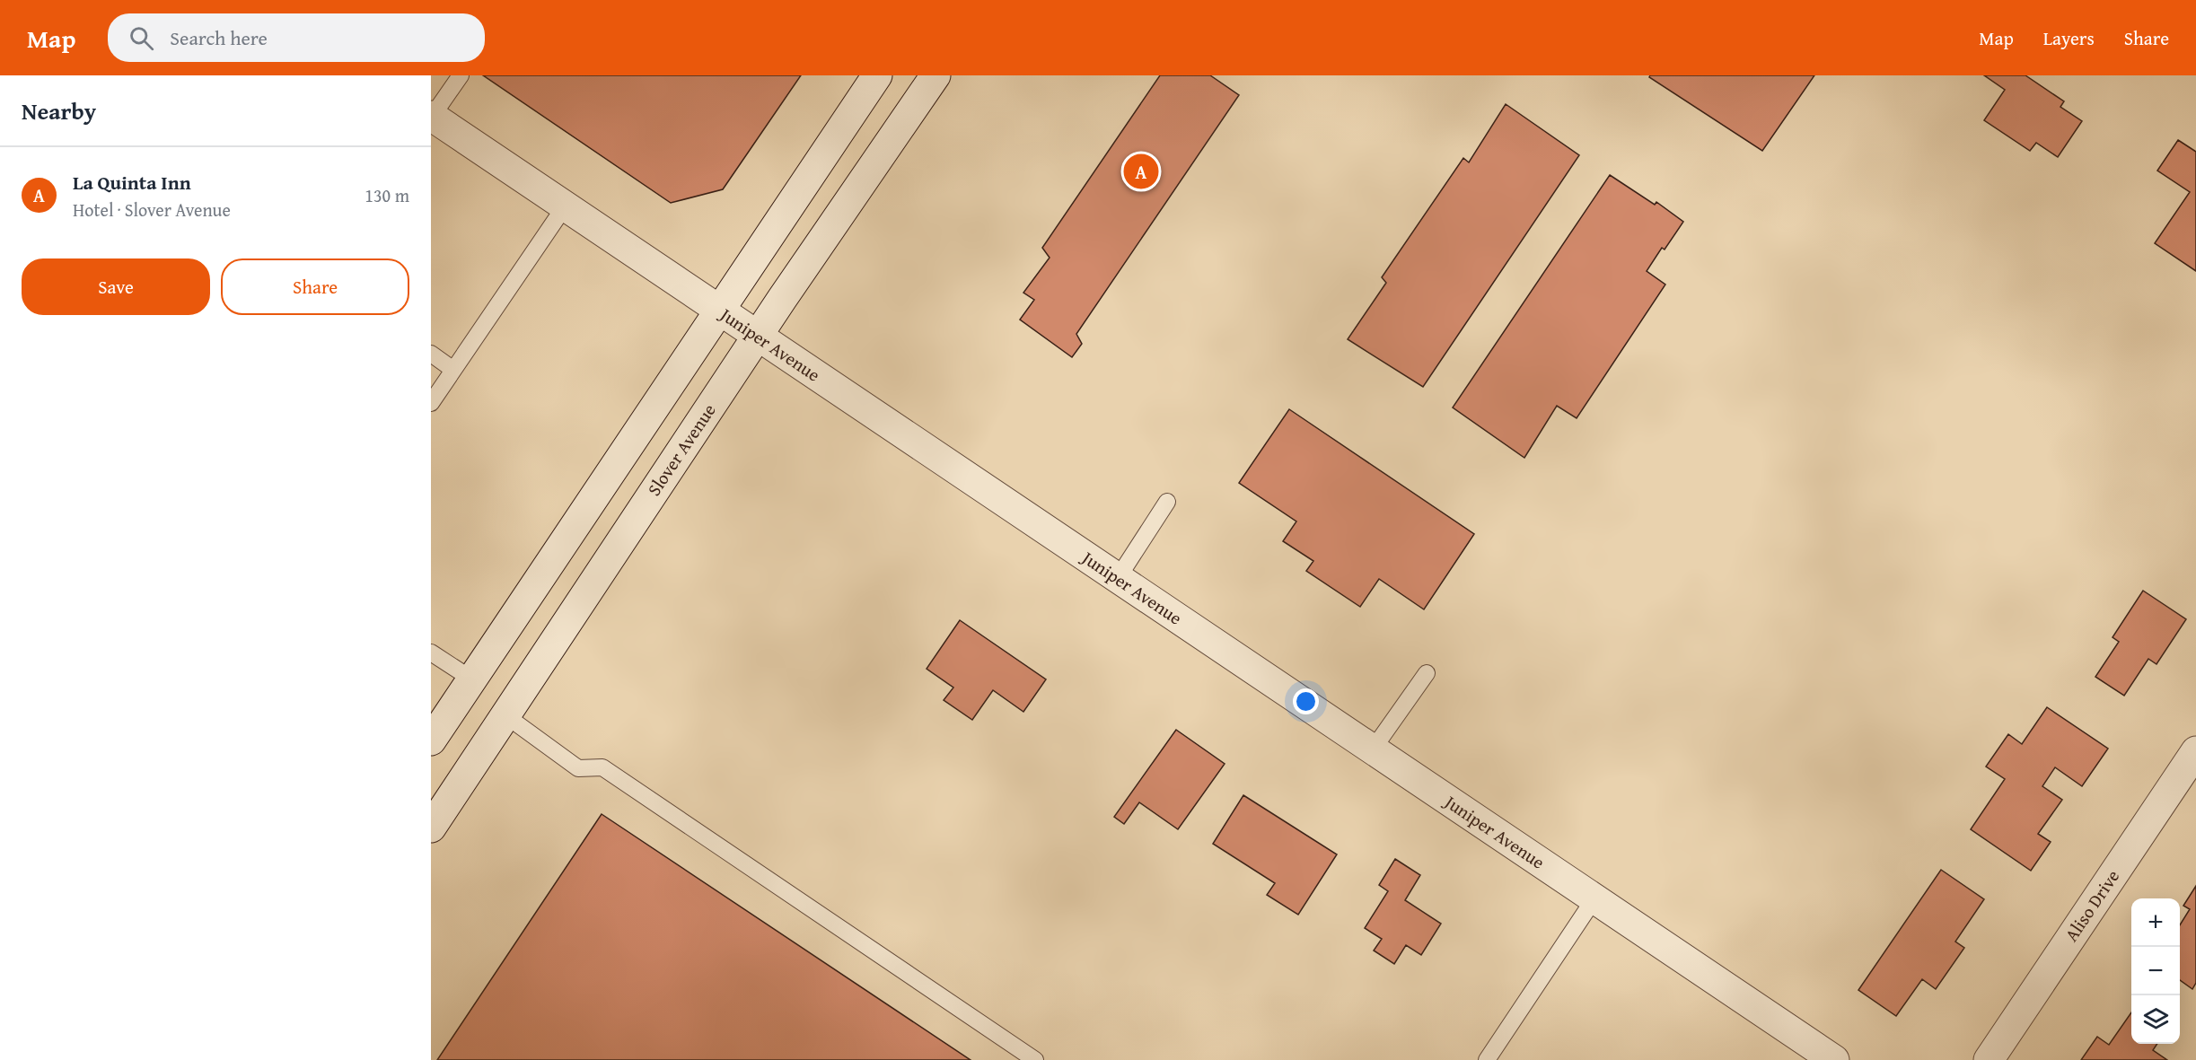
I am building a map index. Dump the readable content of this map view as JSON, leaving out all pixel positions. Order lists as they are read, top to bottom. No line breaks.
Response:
{"streets":{"street":["Juniper Avenue","Slover Avenue","Aliso Drive"]},"crossings":[["Juniper Avenue","Slover Avenue"]],"page":{"header":"Map","search":"Search here","nav":["Map","Layers","Share"],"heading":"Nearby","list":[{"mark":"A","name":"La Quinta Inn","note":"Hotel · Slover Avenue","value":"130 m"}],"pins":"A","buttons":["Save","Share"],"map_buttons":["+","−"]}}
